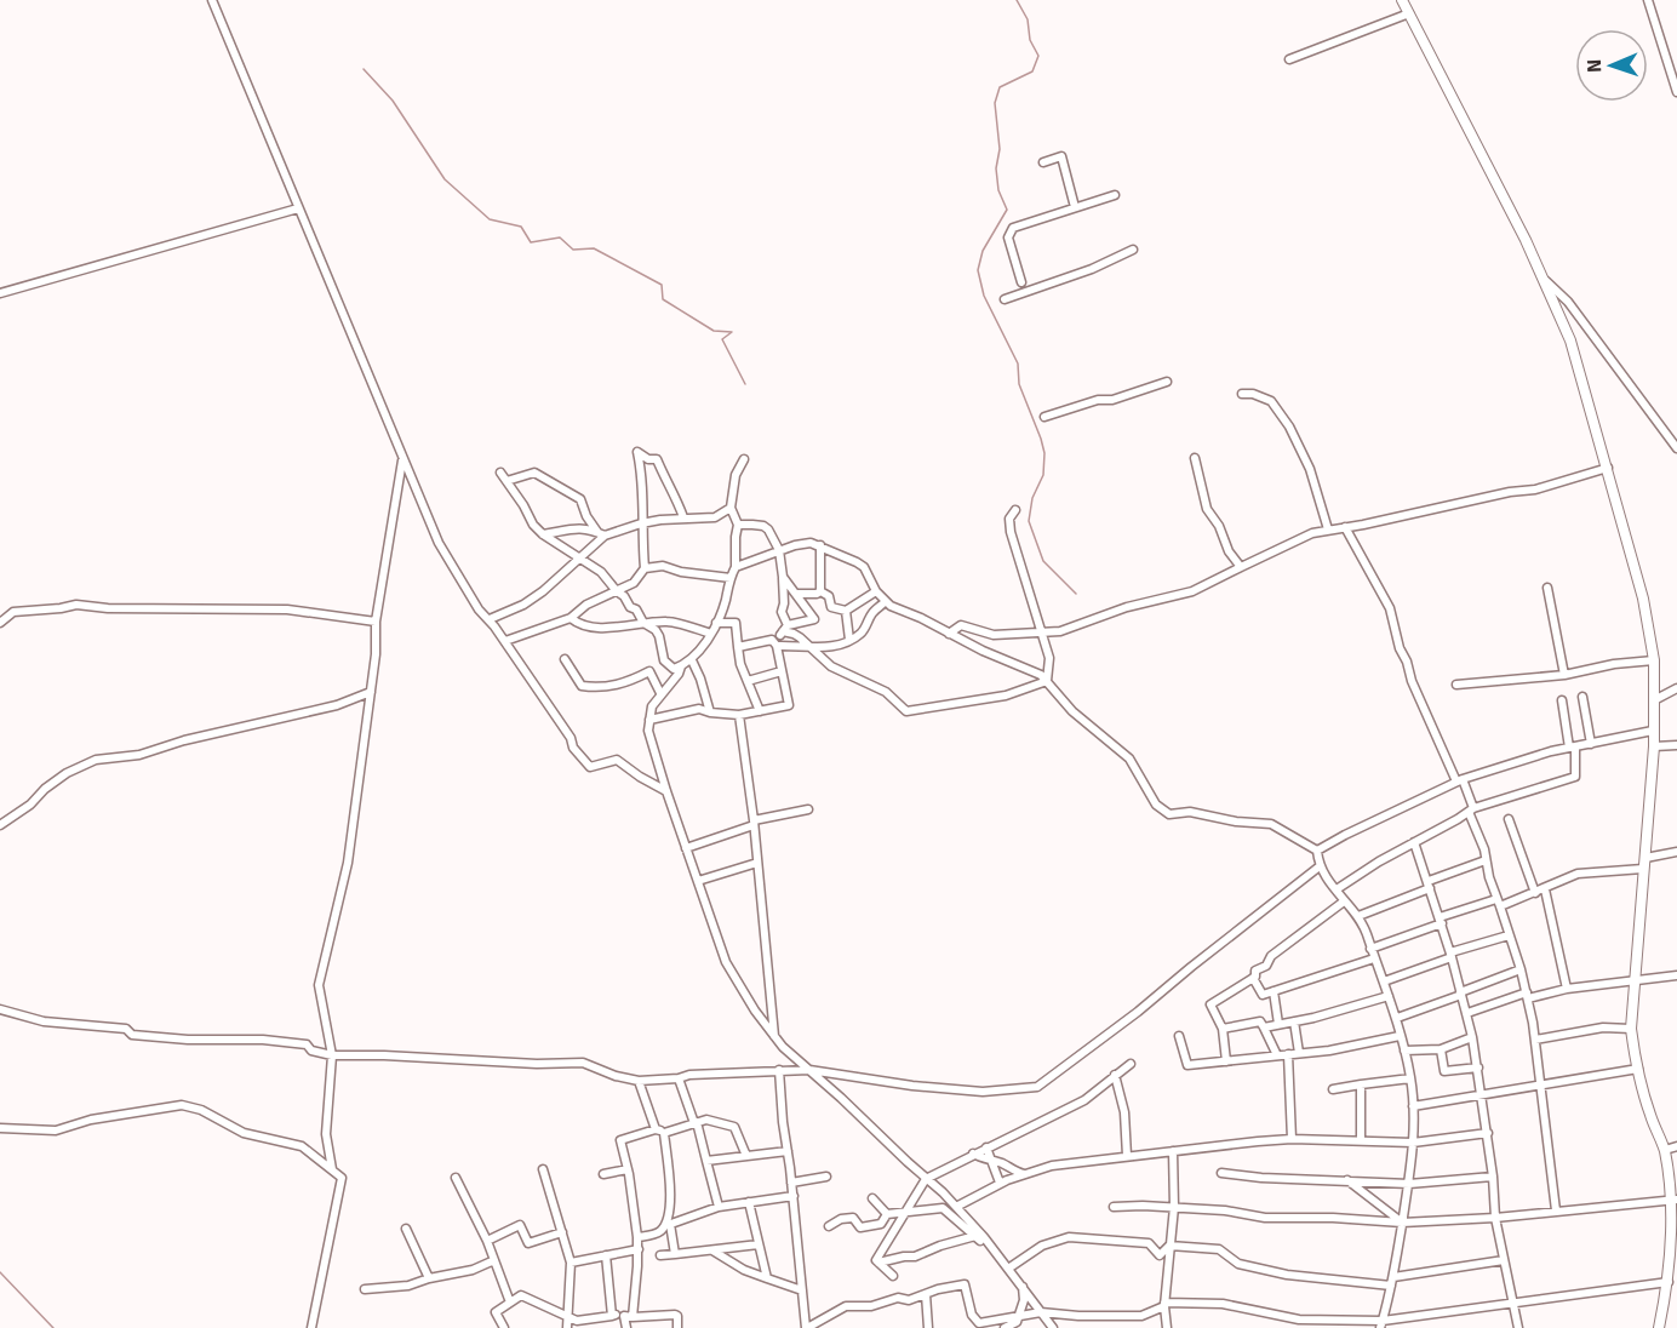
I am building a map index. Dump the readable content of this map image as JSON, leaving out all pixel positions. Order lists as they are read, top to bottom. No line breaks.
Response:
{"north":"left"}
